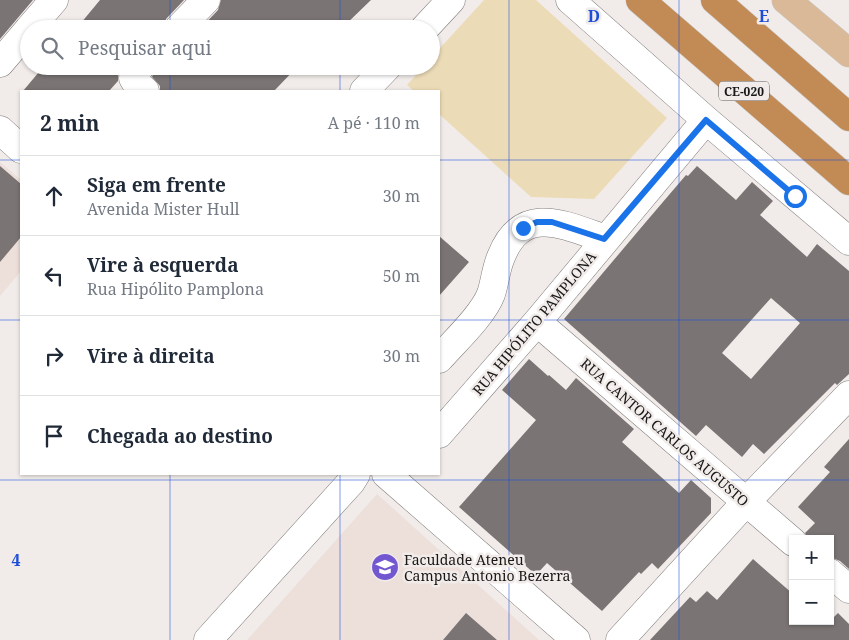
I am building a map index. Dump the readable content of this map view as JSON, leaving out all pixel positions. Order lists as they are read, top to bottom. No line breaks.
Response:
{"streets":{"highway":["CE-020"],"street":["RUA HIPÓLITO PAMPLONA","RUA CANTOR CARLOS AUGUSTO"]},"crossings":[["RUA HIPÓLITO PAMPLONA","RUA CANTOR CARLOS AUGUSTO"]],"places":{"school or university":["Faculdade Ateneu Campus Antonio Bezerra"]},"page":{"search":"Pesquisar aqui","heading":["2 min","A pé · 110 m"],"list":[["Siga em frente","Avenida Mister Hull","30 m"],["Vire à esquerda","Rua Hipólito Pamplona","50 m"],["Vire à direita","30 m"],"Chegada ao destino"],"map_buttons":["+","−"]},"grid":{"columns":["D","E"],"rows":["4"]}}
